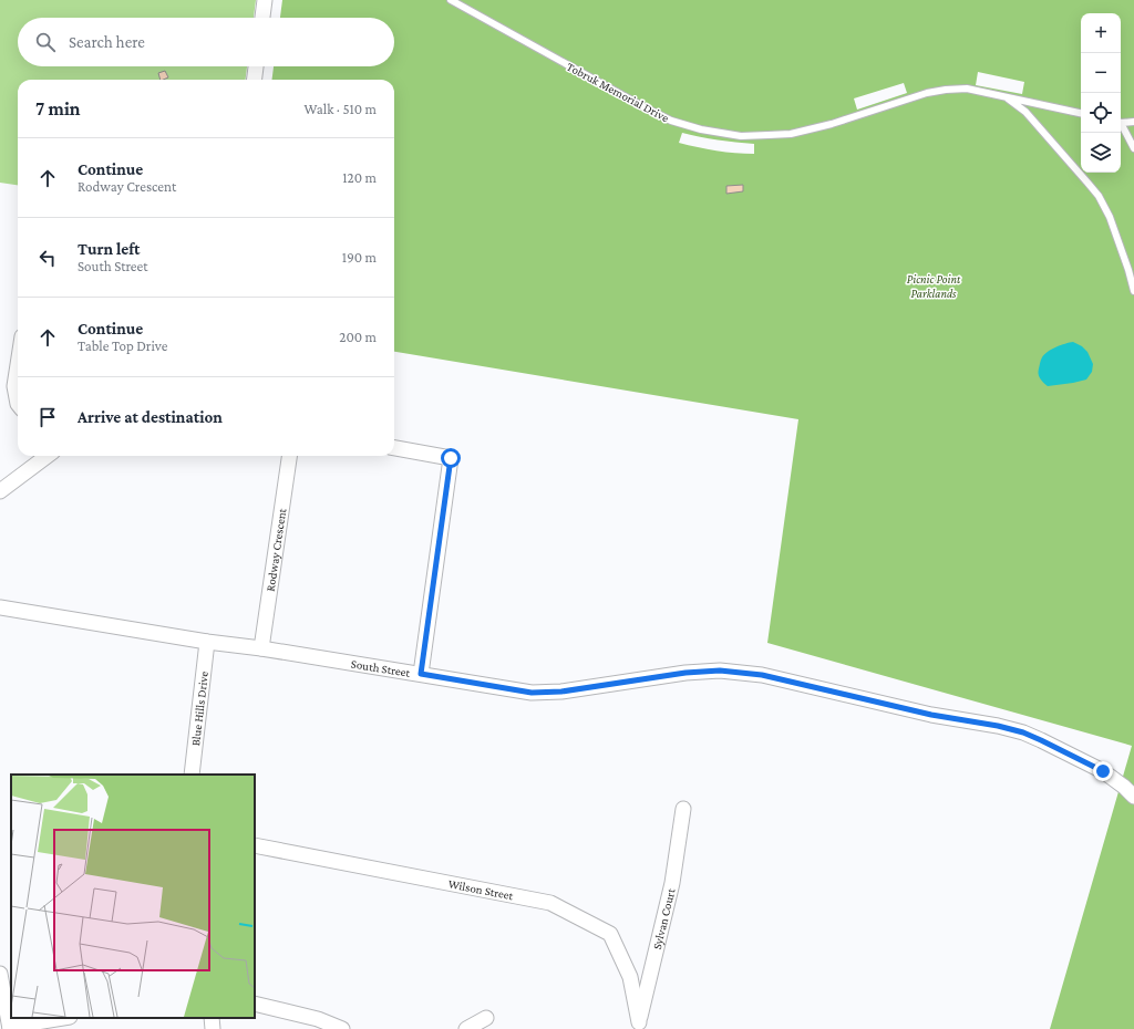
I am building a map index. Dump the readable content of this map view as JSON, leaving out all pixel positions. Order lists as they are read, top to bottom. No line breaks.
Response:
{"streets":{"street":["Rodway Crescent","South Street","Blue Hills Drive","Wilson Street","Sylvan Court"],"lane":["Tobruk Memorial Drive"]},"crossings":[["Rodway Crescent","South Street"],["South Street","Blue Hills Drive"],["Wilson Street","Sylvan Court"]],"parks":["Picnic Point Parklands"],"page":{"map_buttons":["+","−"],"search":"Search here","heading":["7 min","Walk · 510 m"],"list":[["Continue","Rodway Crescent","120 m"],["Turn left","South Street","190 m"],["Continue","Table Top Drive","200 m"],"Arrive at destination"]}}
